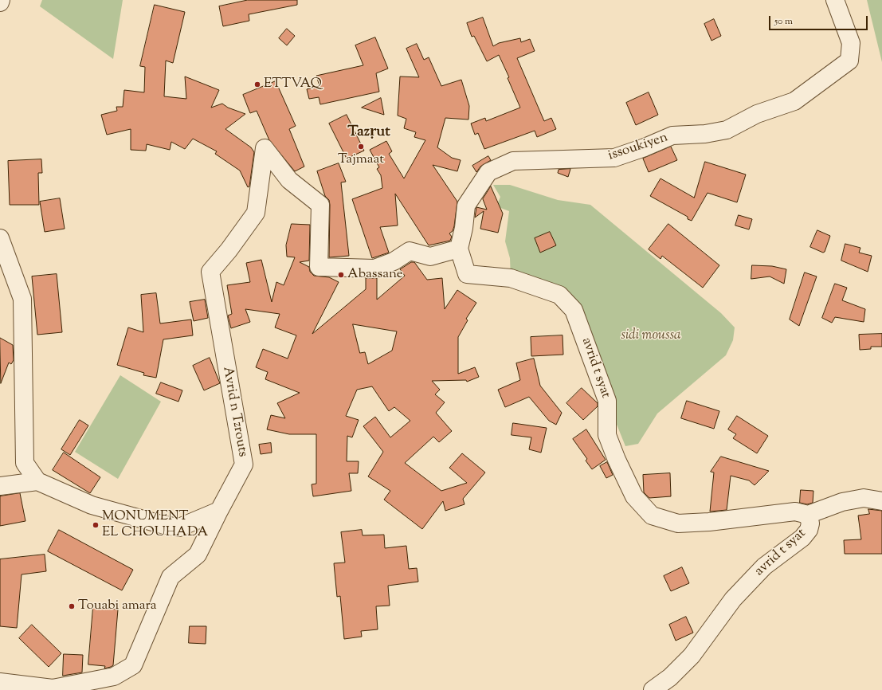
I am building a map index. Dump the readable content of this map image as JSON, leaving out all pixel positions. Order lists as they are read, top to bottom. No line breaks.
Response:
{"streets":{"street":["issoukiyen","avrid t syat","Avrid n Tzrouts"]},"crossings":[["issoukiyen","avrid t syat"],["issoukiyen","Avrid n Tzrouts"],["avrid t syat","Avrid n Tzrouts"]],"districts":["Tazṛut"],"parks":["sidi moussa"],"places":["ETTVAQ","Tajmaat","Abassane","MONUMENT EL CHOUHADA","Touabi amara"],"scale_bar":"50 m"}
